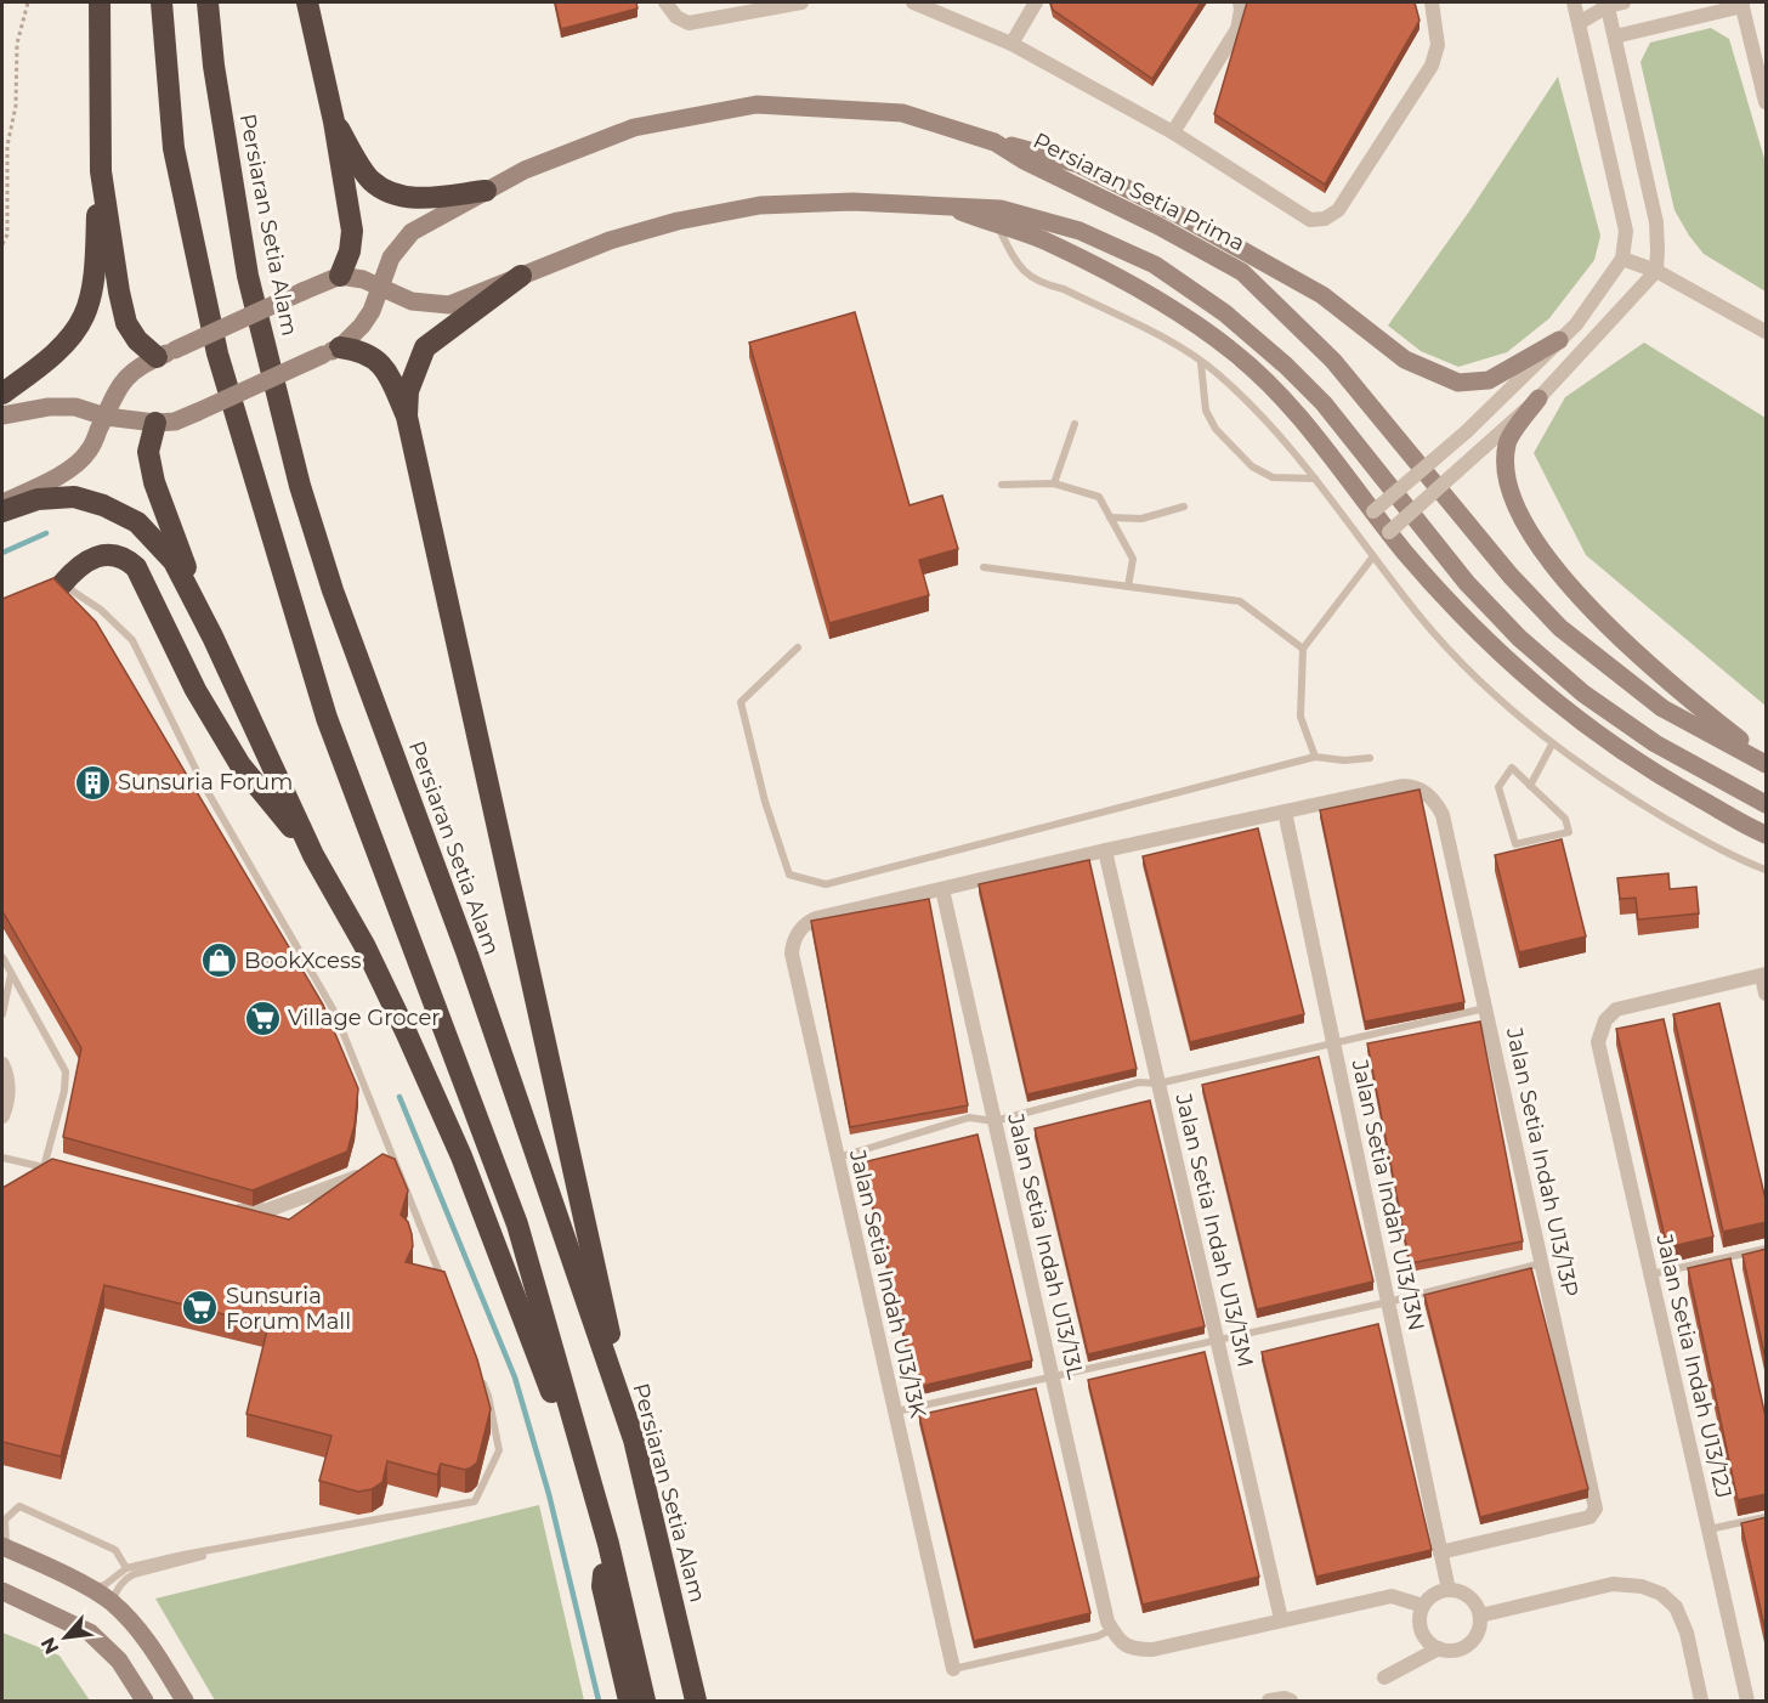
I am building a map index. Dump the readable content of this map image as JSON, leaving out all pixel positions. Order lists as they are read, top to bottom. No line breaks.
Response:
{"streets":{"highway":["Persiaran Setia Alam"],"street":["Persiaran Setia Prima","Jalan Setia Indah U13/13P","Jalan Setia Indah U13/13N","Jalan Setia Indah U13/13M","Jalan Setia Indah U13/13L","Jalan Setia Indah U13/13K","Jalan Setia Indah U13/12J"]},"crossings":[["Jalan Setia Indah U13/13P","Jalan Setia Indah U13/13N"],["Jalan Setia Indah U13/13L","Jalan Setia Indah U13/13K"]],"places":{"building":["Sunsuria Forum"],"shop":["BookXcess"],"supermarket":["Village Grocer","Sunsuria Forum Mall"]},"north":"bottom left"}
